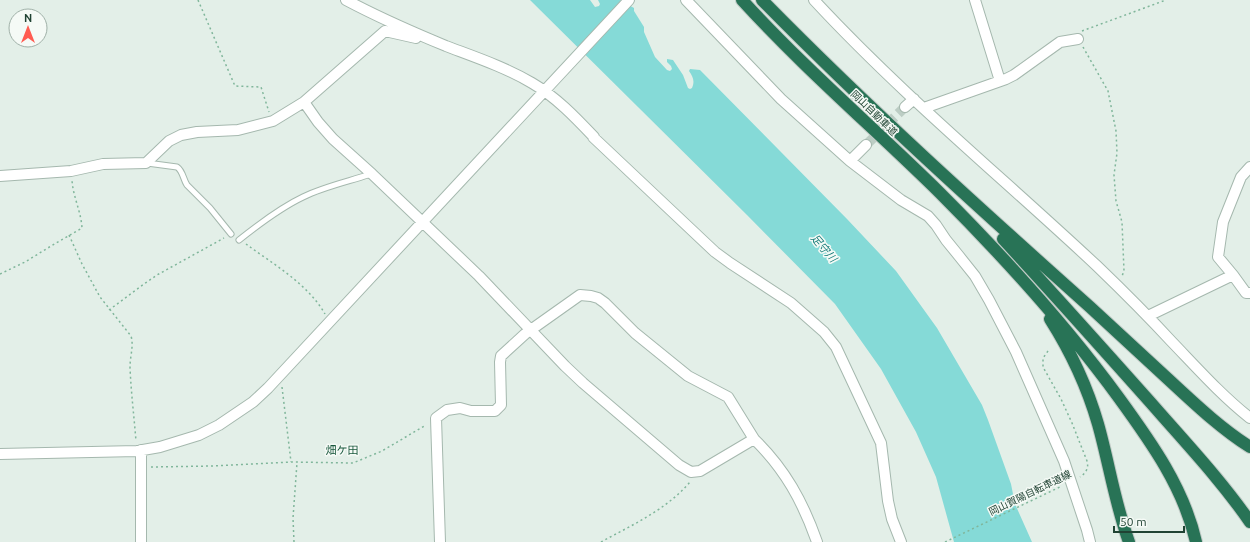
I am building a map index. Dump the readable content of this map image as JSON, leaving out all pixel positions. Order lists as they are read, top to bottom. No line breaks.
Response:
{"streets":{"highway":["岡山自動車道"],"path":["岡山賀陽自転車道線"]},"districts":["畑ケ田"],"water":["足守川"],"scale_bar":"50 m","north":"top"}
